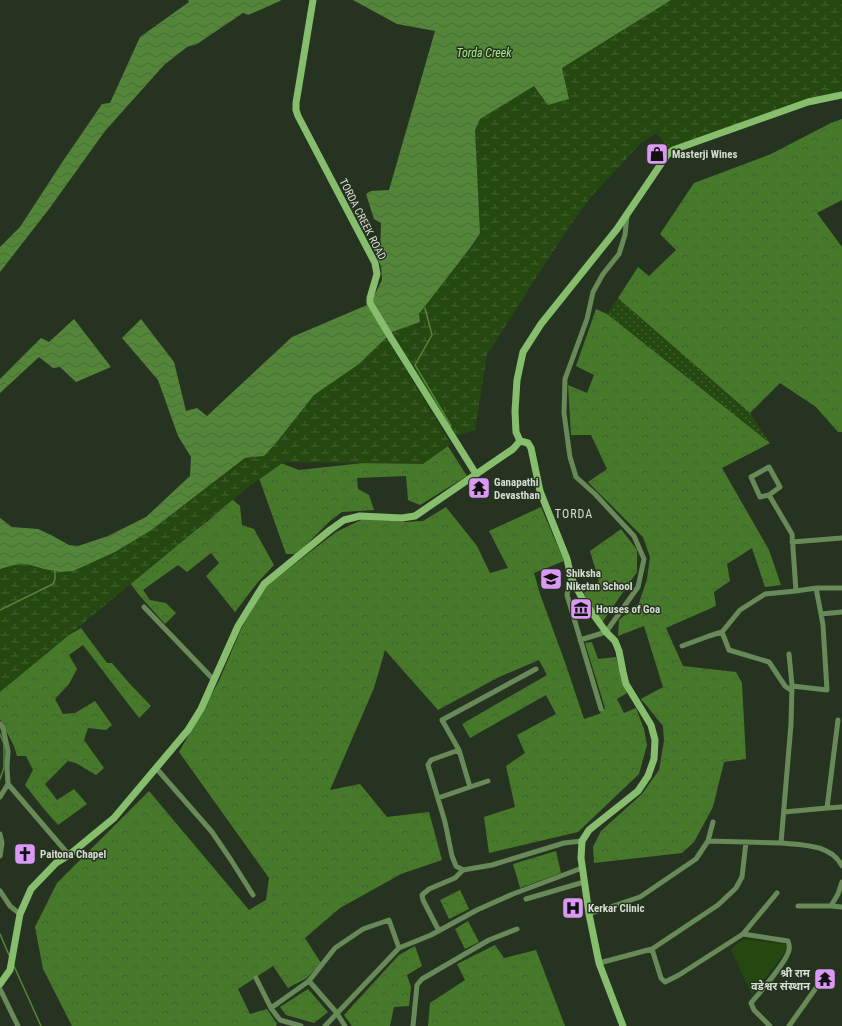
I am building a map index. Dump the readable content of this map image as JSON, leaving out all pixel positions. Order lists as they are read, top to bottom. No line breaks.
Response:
{"streets":{"street":["TORDA CREEK ROAD"]},"districts":["TORDA"],"water":["Torda Creek"],"places":{"shop":["Masterji Wines"],"temple":["Ganapathi Devasthan","श्री राम वडेश्वर संस्थान"],"school or university":["Shiksha Niketan School"],"museum":["Houses of Goa"],"church":["Paitona Chapel"],"hospital":["Kerkar Clinic"]}}
